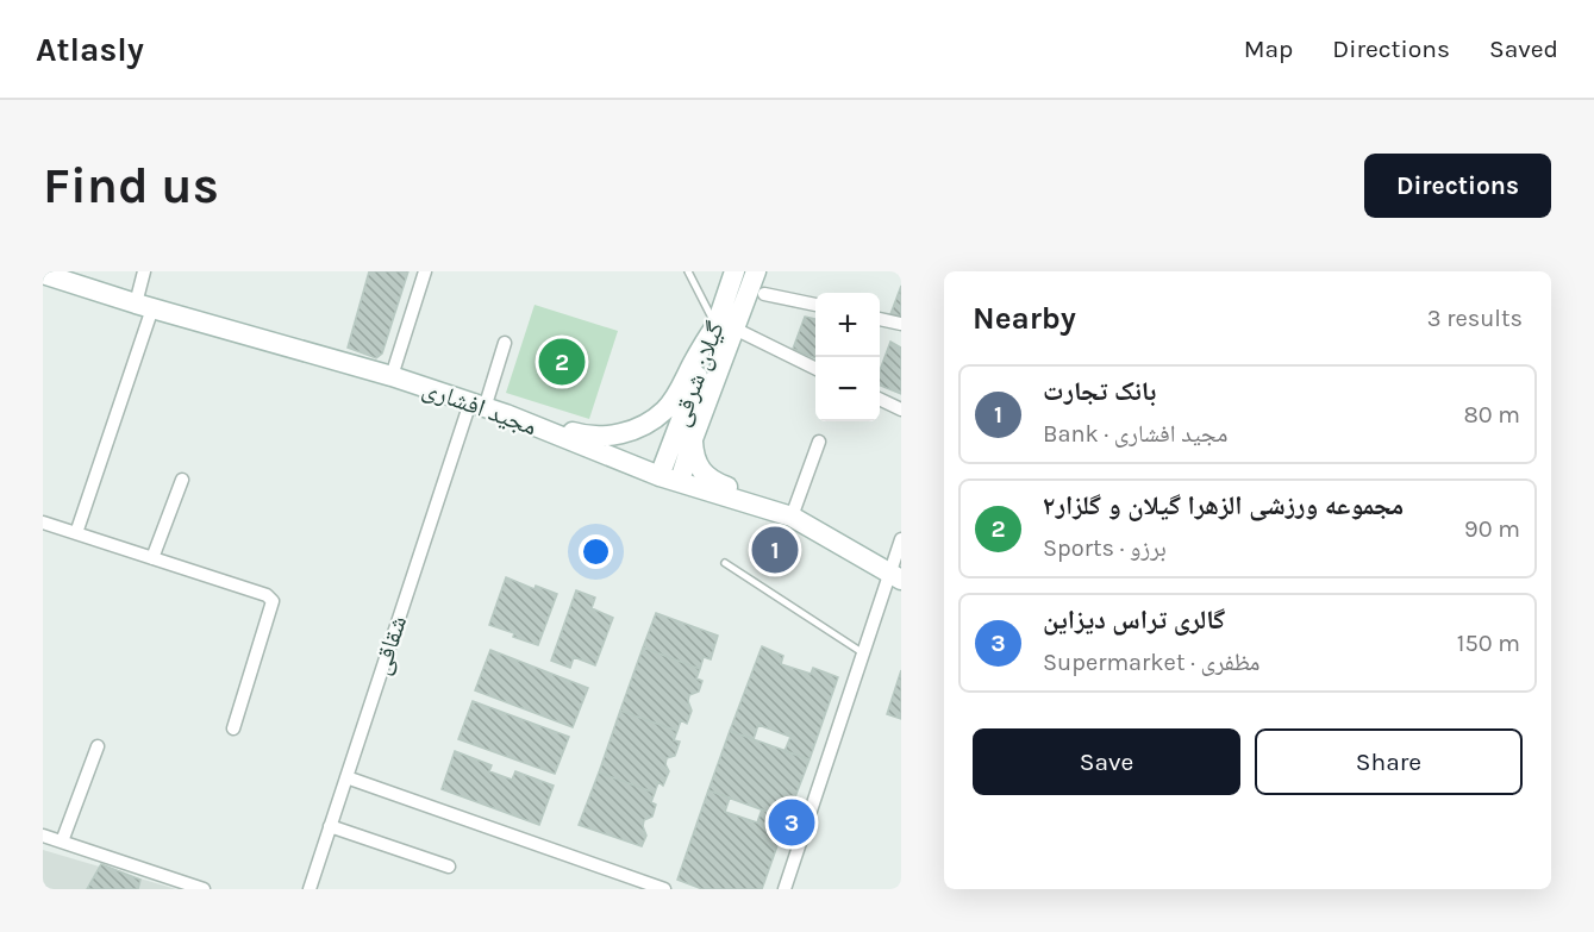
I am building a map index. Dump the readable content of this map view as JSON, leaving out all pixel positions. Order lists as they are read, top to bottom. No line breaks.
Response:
{"streets":{"main road":["گیلان شرقی","مجید افشاری"],"street":["شقاقی"]},"crossings":[["گیلان شرقی","مجید افشاری"],["مجید افشاری","شقاقی"]],"page":{"header":"Atlasly","nav":["Map","Directions","Saved"],"buttons":["Directions",["Save","Share"]],"title":"Find us","heading":["Nearby","3 results"],"map_buttons":["+","−"],"pins":["2","1","3"],"list":[{"mark":"1","name":"بانک تجارت","note":"Bank · مجید افشاری","value":"80 m"},{"mark":"2","name":"مجموعه ورزشی الزهرا گیلان و گلزار۲","note":"Sports · برزو","value":"90 m"},{"mark":"3","name":"گالری تراس دیزاین","note":"Supermarket · مظفری","value":"150 m"}]}}
